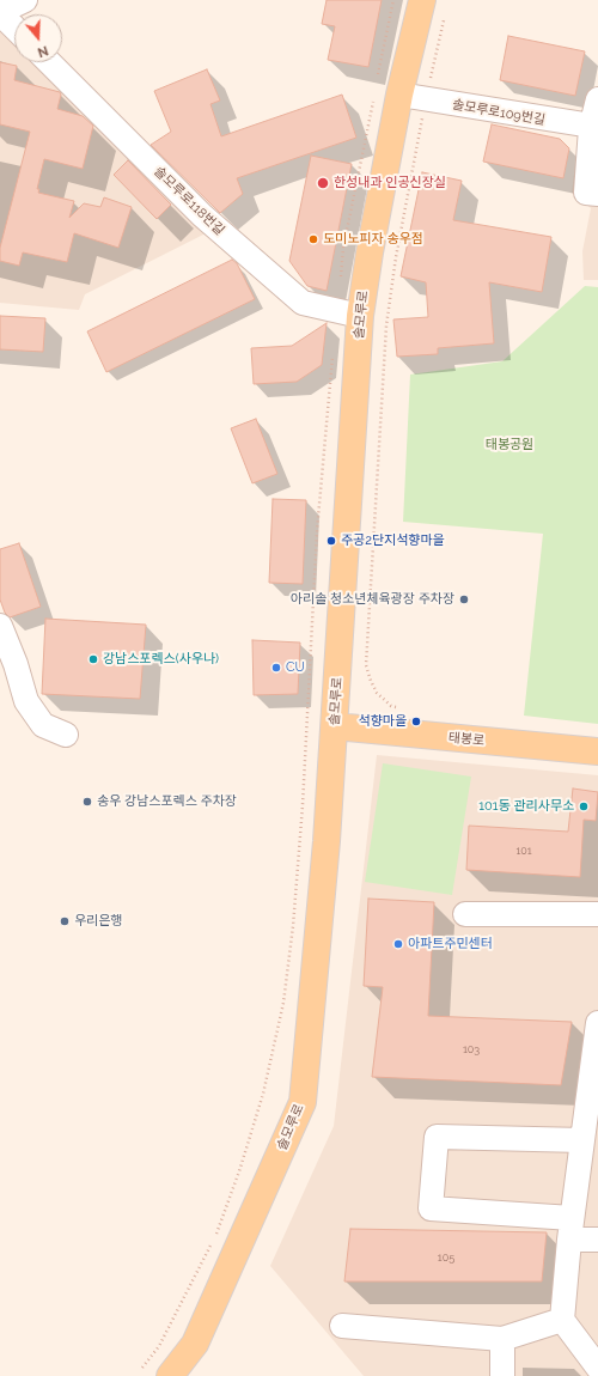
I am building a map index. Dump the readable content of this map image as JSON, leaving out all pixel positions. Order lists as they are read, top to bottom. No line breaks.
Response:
{"streets":{"main road":["솔모루로","태봉로"],"street":["솔모루로109번길","솔모루로118번길"]},"crossings":[["솔모루로109번길","솔모루로"],["솔모루로118번길","솔모루로"],["솔모루로","태봉로"]],"parks":["태봉공원"],"places":["한성내과 인공신장실","도미노피자 송우점","주공2단지석향마을","아리솔 청소년체육광장 주차장","강남스포렉스(사우나)","CU","석향마을","송우 강남스포렉스 주차장","101동 관리사무소","우리은행","아파트주민센터"],"house_numbers":["101","103","105"],"north":"bottom"}
